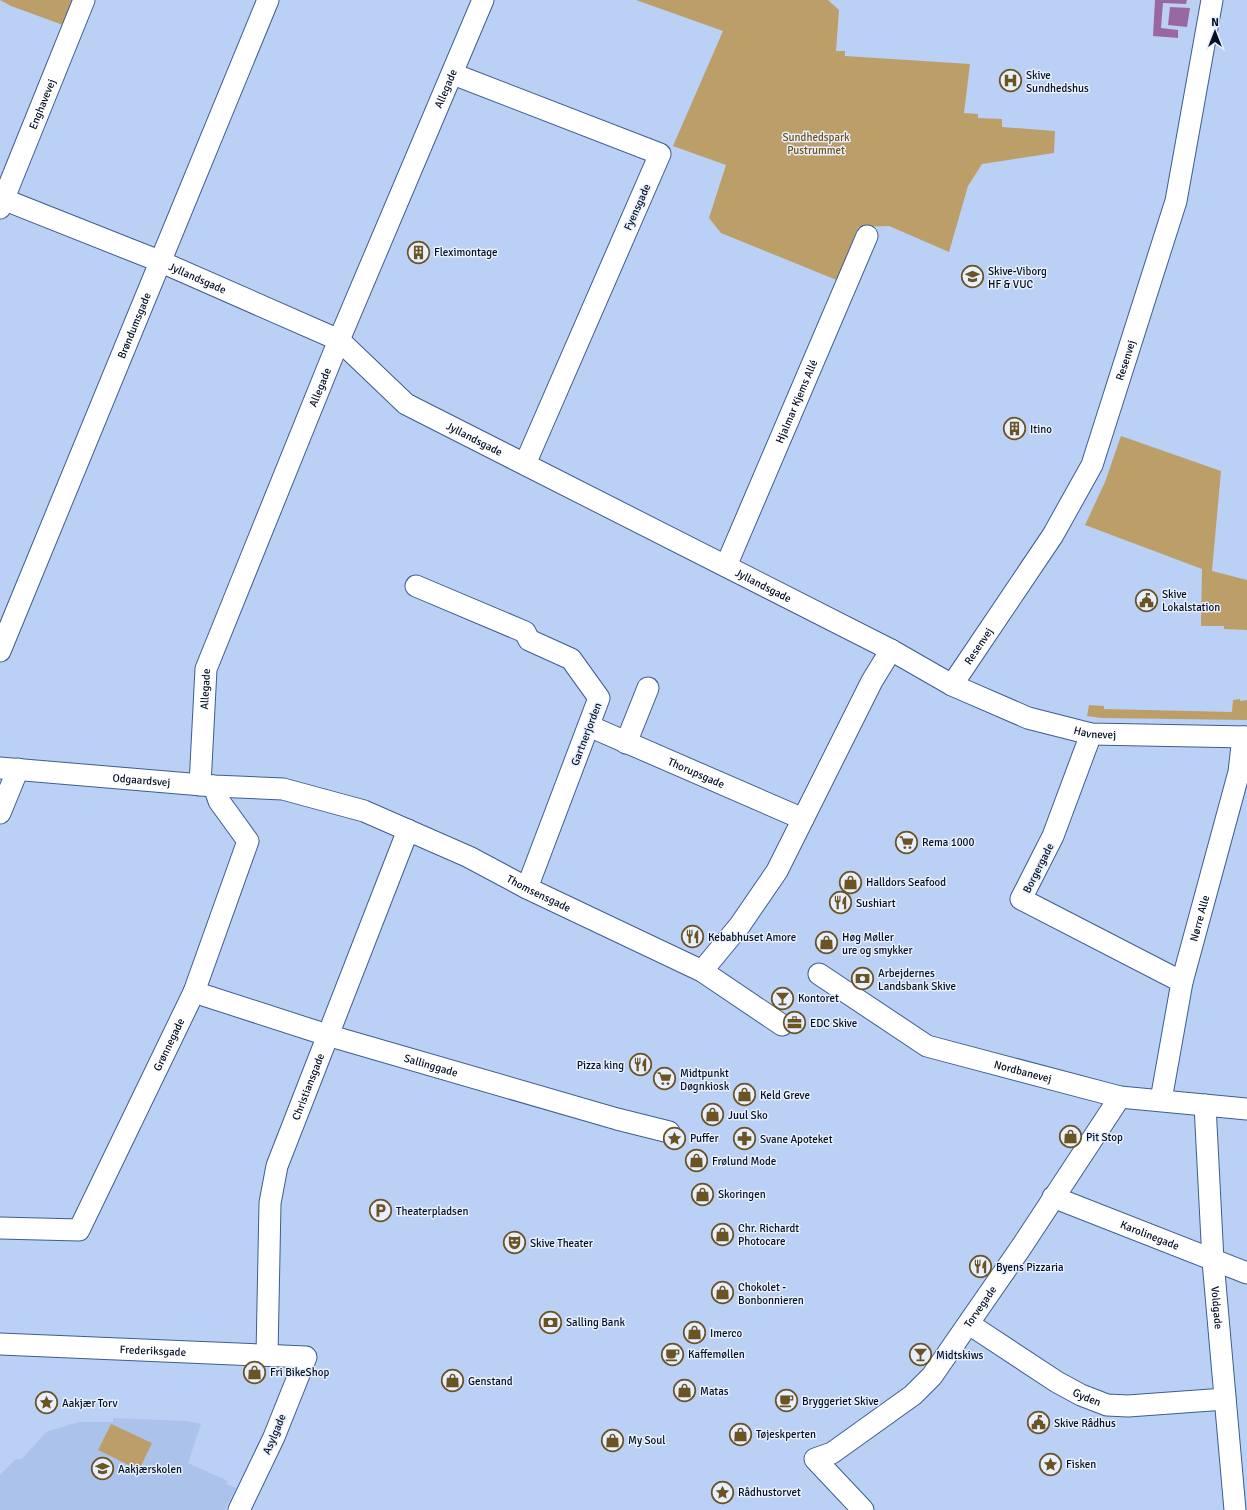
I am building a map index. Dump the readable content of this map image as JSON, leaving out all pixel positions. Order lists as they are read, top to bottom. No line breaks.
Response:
{"streets":{"street":["Allegade","Enghavevej","Fyensgade","Jyllandsgade","Brøndumsgade","Resenvej","Hjalmar Kjems Allé","Havnevej","Gartnerjorden","Thorupsgade","Odgaardsvej","Borgergade","Thomsensgade","Nørre Alle","Grønnegade","Sallinggade","Nordbanevej","Christiansgade","Karolinegade","Torvegade","Voldgade","Frederiksgade","Gyden","Asylgade"]},"crossings":[["Allegade","Fyensgade"],["Allegade","Jyllandsgade"],["Allegade","Odgaardsvej"],["Allegade","Grønnegade"],["Enghavevej","Jyllandsgade"],["Fyensgade","Jyllandsgade"],["Jyllandsgade","Brøndumsgade"],["Jyllandsgade","Resenvej"],["Jyllandsgade","Hjalmar Kjems Allé"],["Jyllandsgade","Havnevej"],["Resenvej","Havnevej"],["Havnevej","Borgergade"],["Havnevej","Nørre Alle"],["Gartnerjorden","Thorupsgade"],["Gartnerjorden","Thomsensgade"],["Odgaardsvej","Thomsensgade"],["Odgaardsvej","Grønnegade"],["Borgergade","Nørre Alle"],["Thomsensgade","Christiansgade"],["Nørre Alle","Nordbanevej"],["Grønnegade","Sallinggade"],["Sallinggade","Christiansgade"],["Nordbanevej","Torvegade"],["Nordbanevej","Voldgade"],["Christiansgade","Frederiksgade"],["Karolinegade","Torvegade"],["Karolinegade","Voldgade"],["Torvegade","Gyden"],["Voldgade","Gyden"],["Frederiksgade","Asylgade"]],"parks":["Sundhedspark Pustrummet"],"places":{"hospital":["Skive Sundhedshus"],"building":["Fleximontage","Itino"],"school or university":["Skive-Viborg HF & VUC","Aakjærskolen"],"public building":["Skive Lokalstation","Skive Rådhus"],"supermarket":["Rema 1000","Midtpunkt Døgnkiosk"],"shop":["Halldors Seafood","Høg Møller ure og smykker","Keld Greve","Juul Sko","Pit Stop","Frølund Mode","Skoringen","Chr. Richardt Photocare","Chokolet - Bonbonnieren","Imerco","Fri BikeShop","Genstand","Matas","Tøjeskperten","My Soul"],"restaurant":["Sushiart","Kebabhuset Amore","Pizza king","Byens Pizzaria"],"bank":["Arbejdernes Landsbank Skive","Salling Bank"],"bar":["Kontoret","Midtskiws"],"office":["EDC Skive"],"place":["Puffer","Aakjær Torv","Fisken","Rådhustorvet"],"pharmacy":["Svane Apoteket"],"parking":["Theaterpladsen"],"theatre":["Skive Theater"],"cafe":["Kaffemøllen","Bryggeriet Skive"]},"north":"top"}
